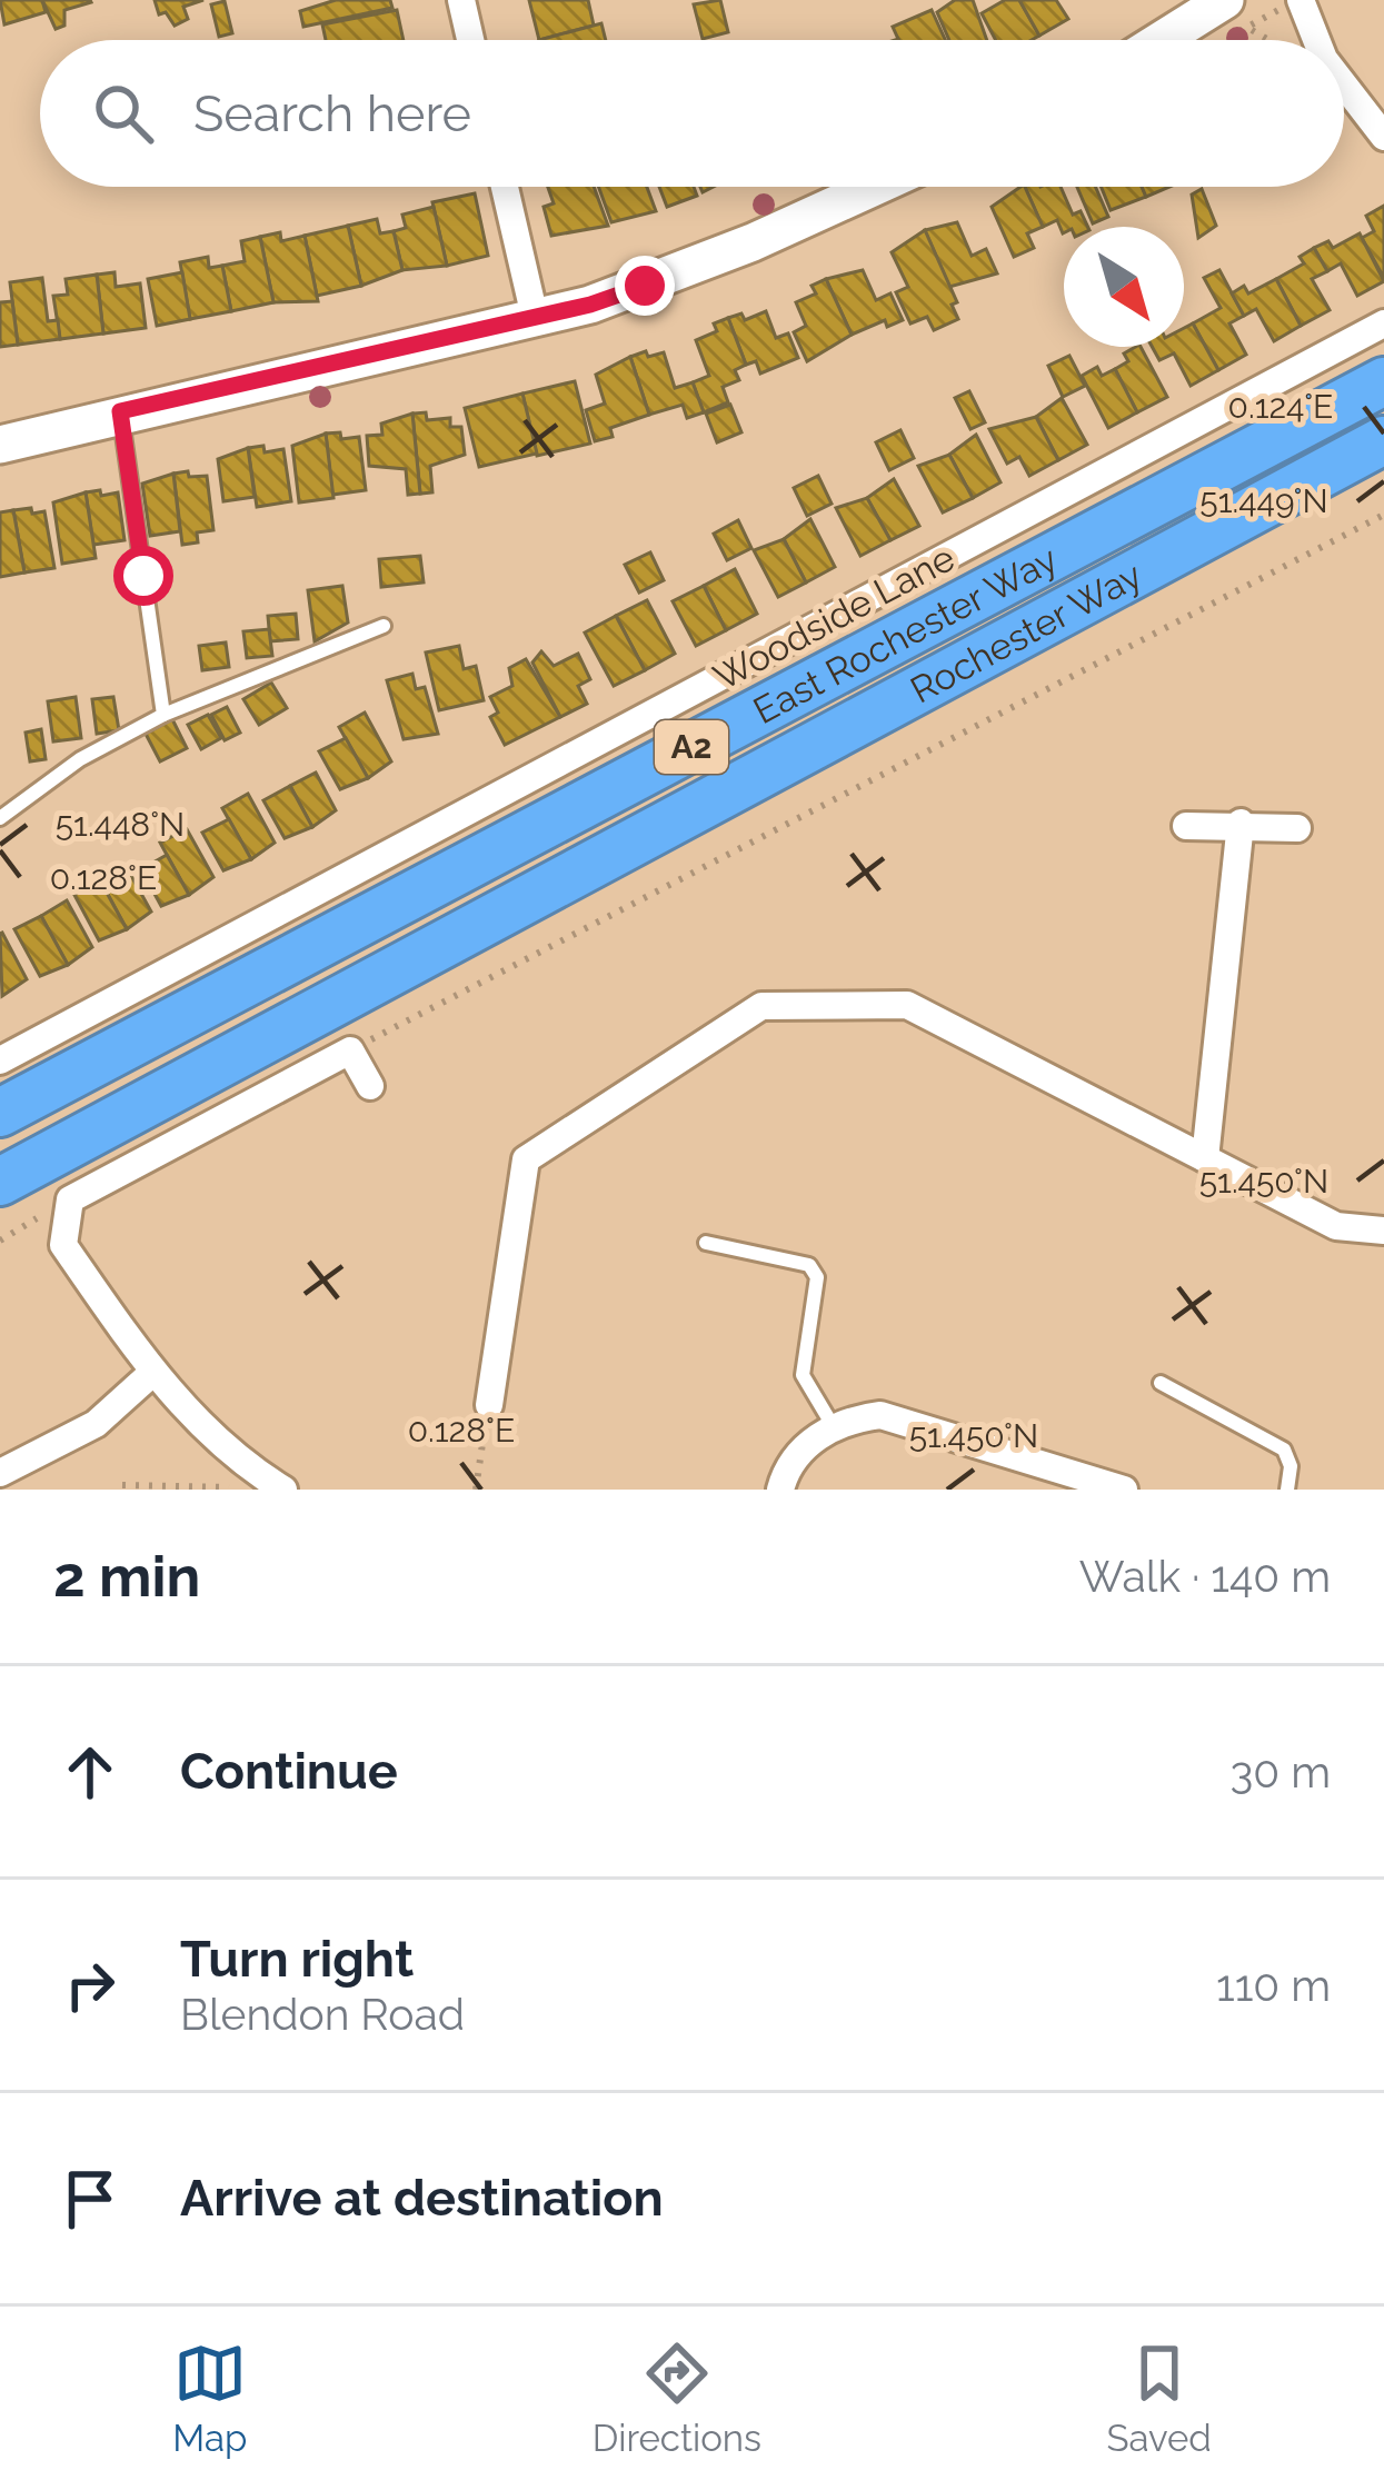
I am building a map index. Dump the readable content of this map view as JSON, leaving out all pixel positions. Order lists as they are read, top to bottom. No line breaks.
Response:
{"streets":{"highway":["Rochester Way","East Rochester Way","A2"],"street":["Woodside Lane"]},"crossings":[["Rochester Way","East Rochester Way"]],"north":"bottom right","page":{"search":"Search here","heading":["2 min","Walk · 140 m"],"list":[["Continue","30 m"],["Turn right","Blendon Road","110 m"],"Arrive at destination"],"nav":["Map","Directions","Saved"]},"coordinates":["0.124°E","51.449°N","51.448°N","0.128°E","51.450°N"]}
